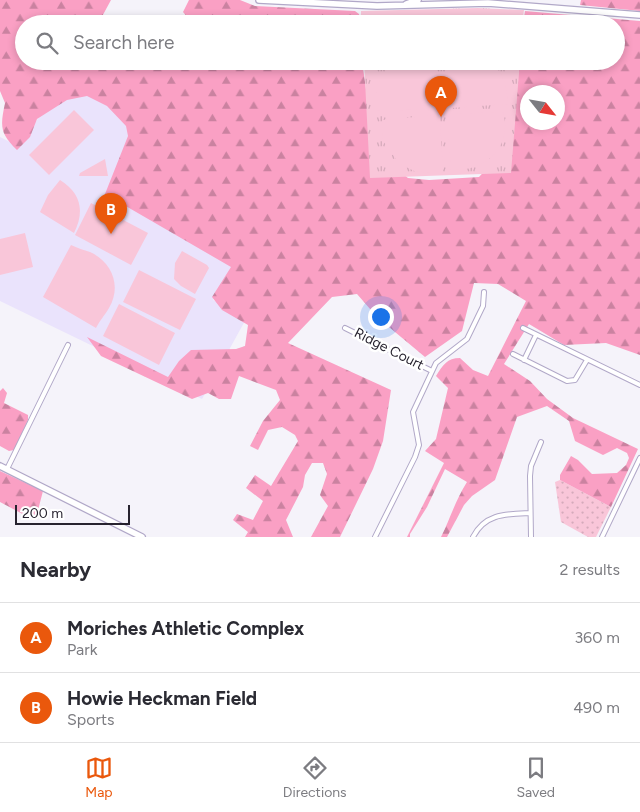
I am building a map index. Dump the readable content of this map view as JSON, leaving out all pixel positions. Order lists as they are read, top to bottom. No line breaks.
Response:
{"streets":{"street":["Ridge Court"]},"scale_bar":"200 m","north":"bottom right","page":{"search":"Search here","pins":["A","B"],"scale":"200 m","heading":["Nearby","2 results"],"list":[{"mark":"A","name":"Moriches Athletic Complex","note":"Park","value":"360 m"},{"mark":"B","name":"Howie Heckman Field","note":"Sports","value":"490 m"}],"nav":["Map","Directions","Saved"]}}
